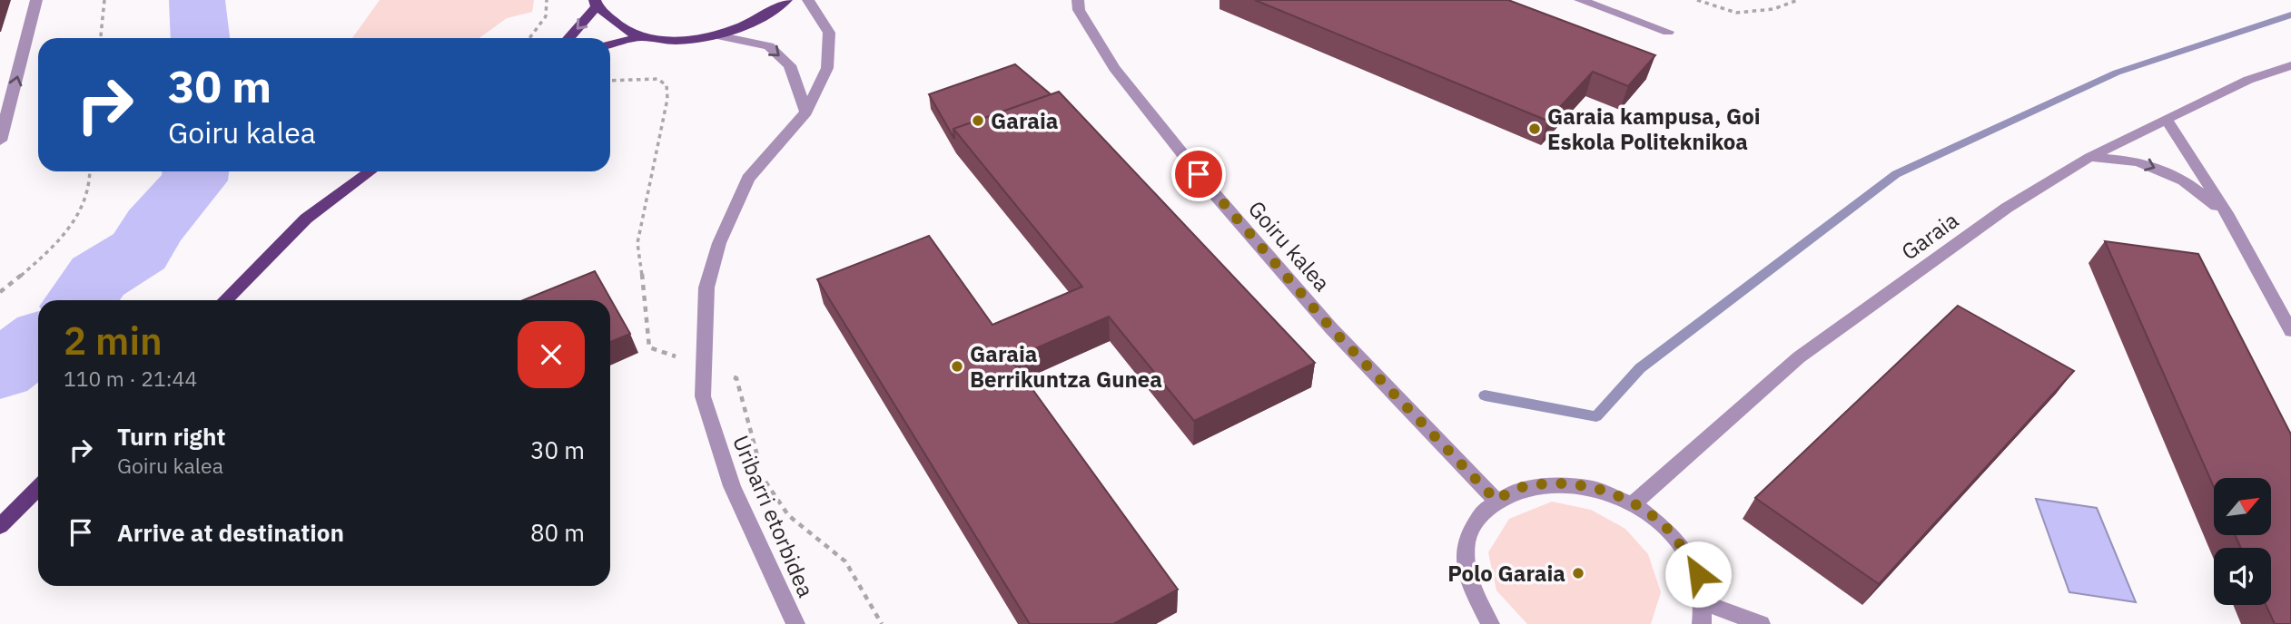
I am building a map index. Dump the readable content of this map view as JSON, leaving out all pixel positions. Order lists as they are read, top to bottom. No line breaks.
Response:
{"streets":{"street":["Garaia","Goiru kalea","Uribarri etorbidea"]},"places":["Garaia","Garaia kampusa, Goi Eskola Politeknikoa","Garaia Berrikuntza Gunea","Polo Garaia"],"north":"top right","page":{"turn":["30 m","Goiru kalea"],"heading":["2 min","110 m · 21:44"],"list":[{"name":"Turn right","note":"Goiru kalea","value":"30 m"},{"name":"Arrive at destination","value":"80 m"}]}}
